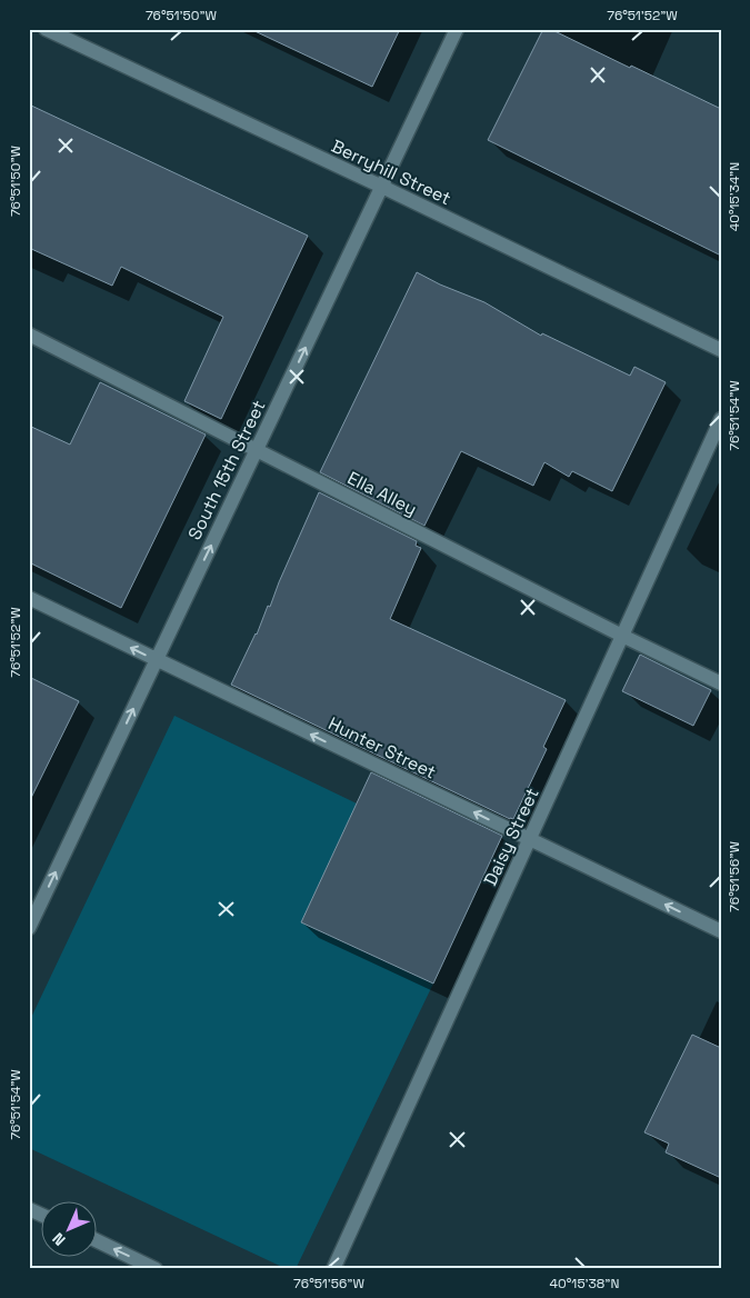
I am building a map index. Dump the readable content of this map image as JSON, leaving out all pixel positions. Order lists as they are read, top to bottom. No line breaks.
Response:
{"streets":{"street":["Berryhill Street","South 15th Street","Ella Alley","Hunter Street","Daisy Street"]},"crossings":[["Berryhill Street","South 15th Street"],["South 15th Street","Ella Alley"],["South 15th Street","Hunter Street"],["Ella Alley","Daisy Street"],["Hunter Street","Daisy Street"]],"one_way":["South 15th Street","Hunter Street"],"north":"bottom left","coordinates":["76°51'50\"W","76°51'52\"W","40°15'34\"N","76°51'54\"W","76°51'56\"W","40°15'38\"N"]}
